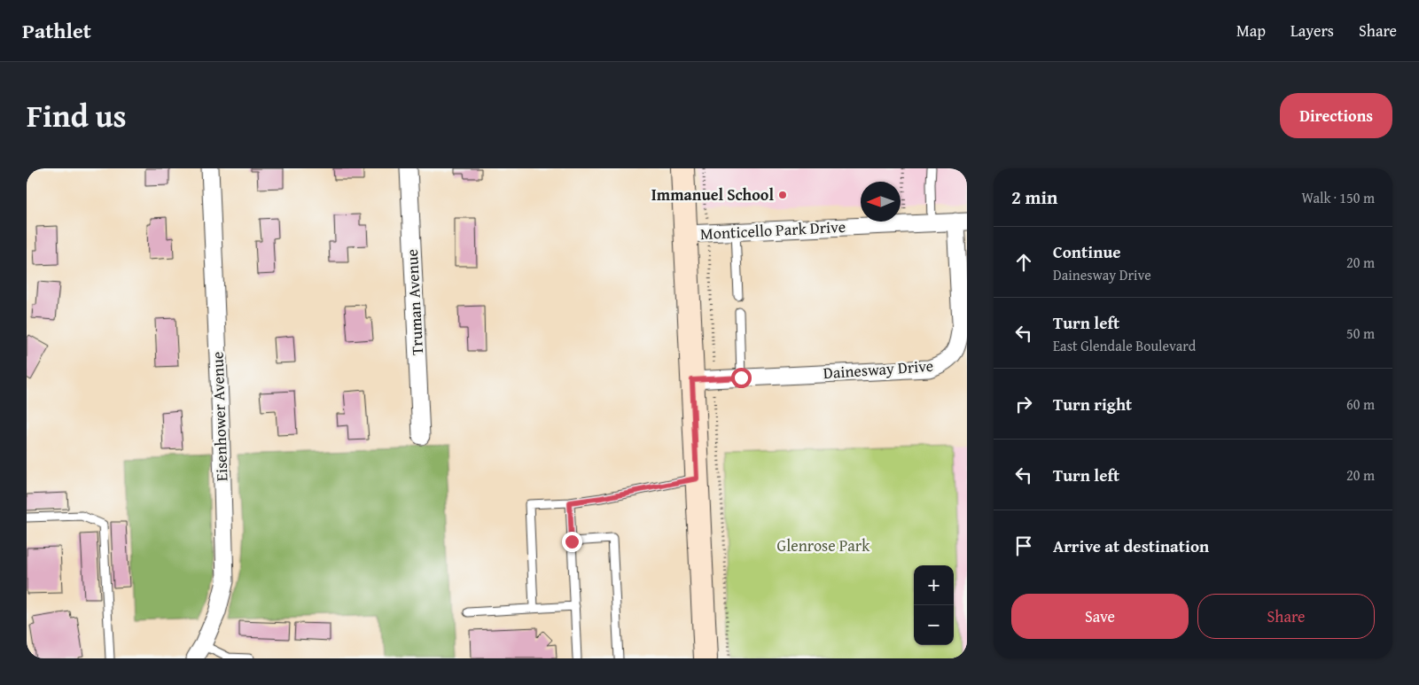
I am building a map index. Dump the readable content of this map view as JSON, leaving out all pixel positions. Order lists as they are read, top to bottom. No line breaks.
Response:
{"streets":{"street":["Monticello Park Drive","Truman Avenue","Dainesway Drive","Eisenhower Avenue"]},"crossings":[["Monticello Park Drive","Dainesway Drive"]],"parks":["Glenrose Park"],"places":["Immanuel School"],"north":"left","page":{"header":"Pathlet","nav":["Map","Layers","Share"],"title":"Find us","buttons":["Directions",["Save","Share"]],"heading":["2 min","Walk · 150 m"],"list":[["Continue","Dainesway Drive","20 m"],["Turn left","East Glendale Boulevard","50 m"],["Turn right","60 m"],["Turn left","20 m"],"Arrive at destination"],"map_buttons":["+","−"]}}
